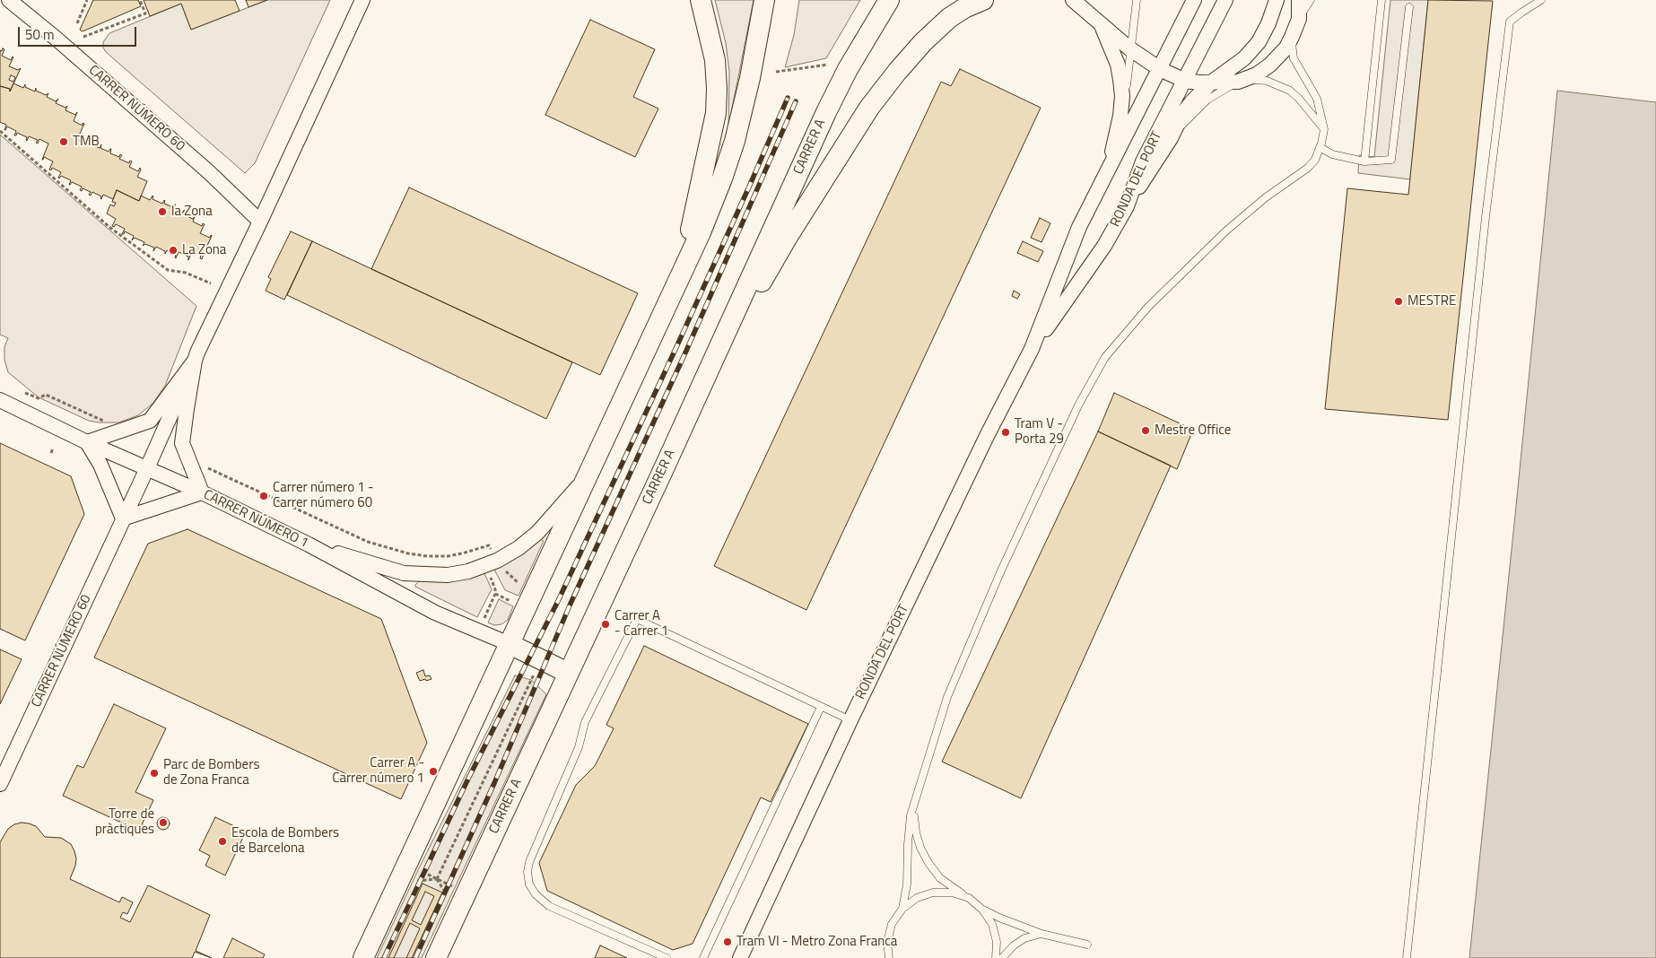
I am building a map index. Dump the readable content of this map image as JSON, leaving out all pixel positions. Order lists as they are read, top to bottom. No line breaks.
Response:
{"streets":{"main road":["CARRER A"],"street":["CARRER NÚMERO 60","RONDA DEL PORT","CARRER NÚMERO 1"]},"crossings":[["CARRER NÚMERO 60","CARRER NÚMERO 1"]],"places":["TMB","la Zona","La Zona","MESTRE","Mestre Office","Tram V - Porta 29","Carrer número 1 - Carrer número 60","Carrer A - Carrer 1","Carrer A - Carrer número 1","Parc de Bombers de Zona Franca","Torre de pràctiques","Escola de Bombers de Barcelona","Tram VI - Metro Zona Franca"],"scale_bar":"50 m"}
